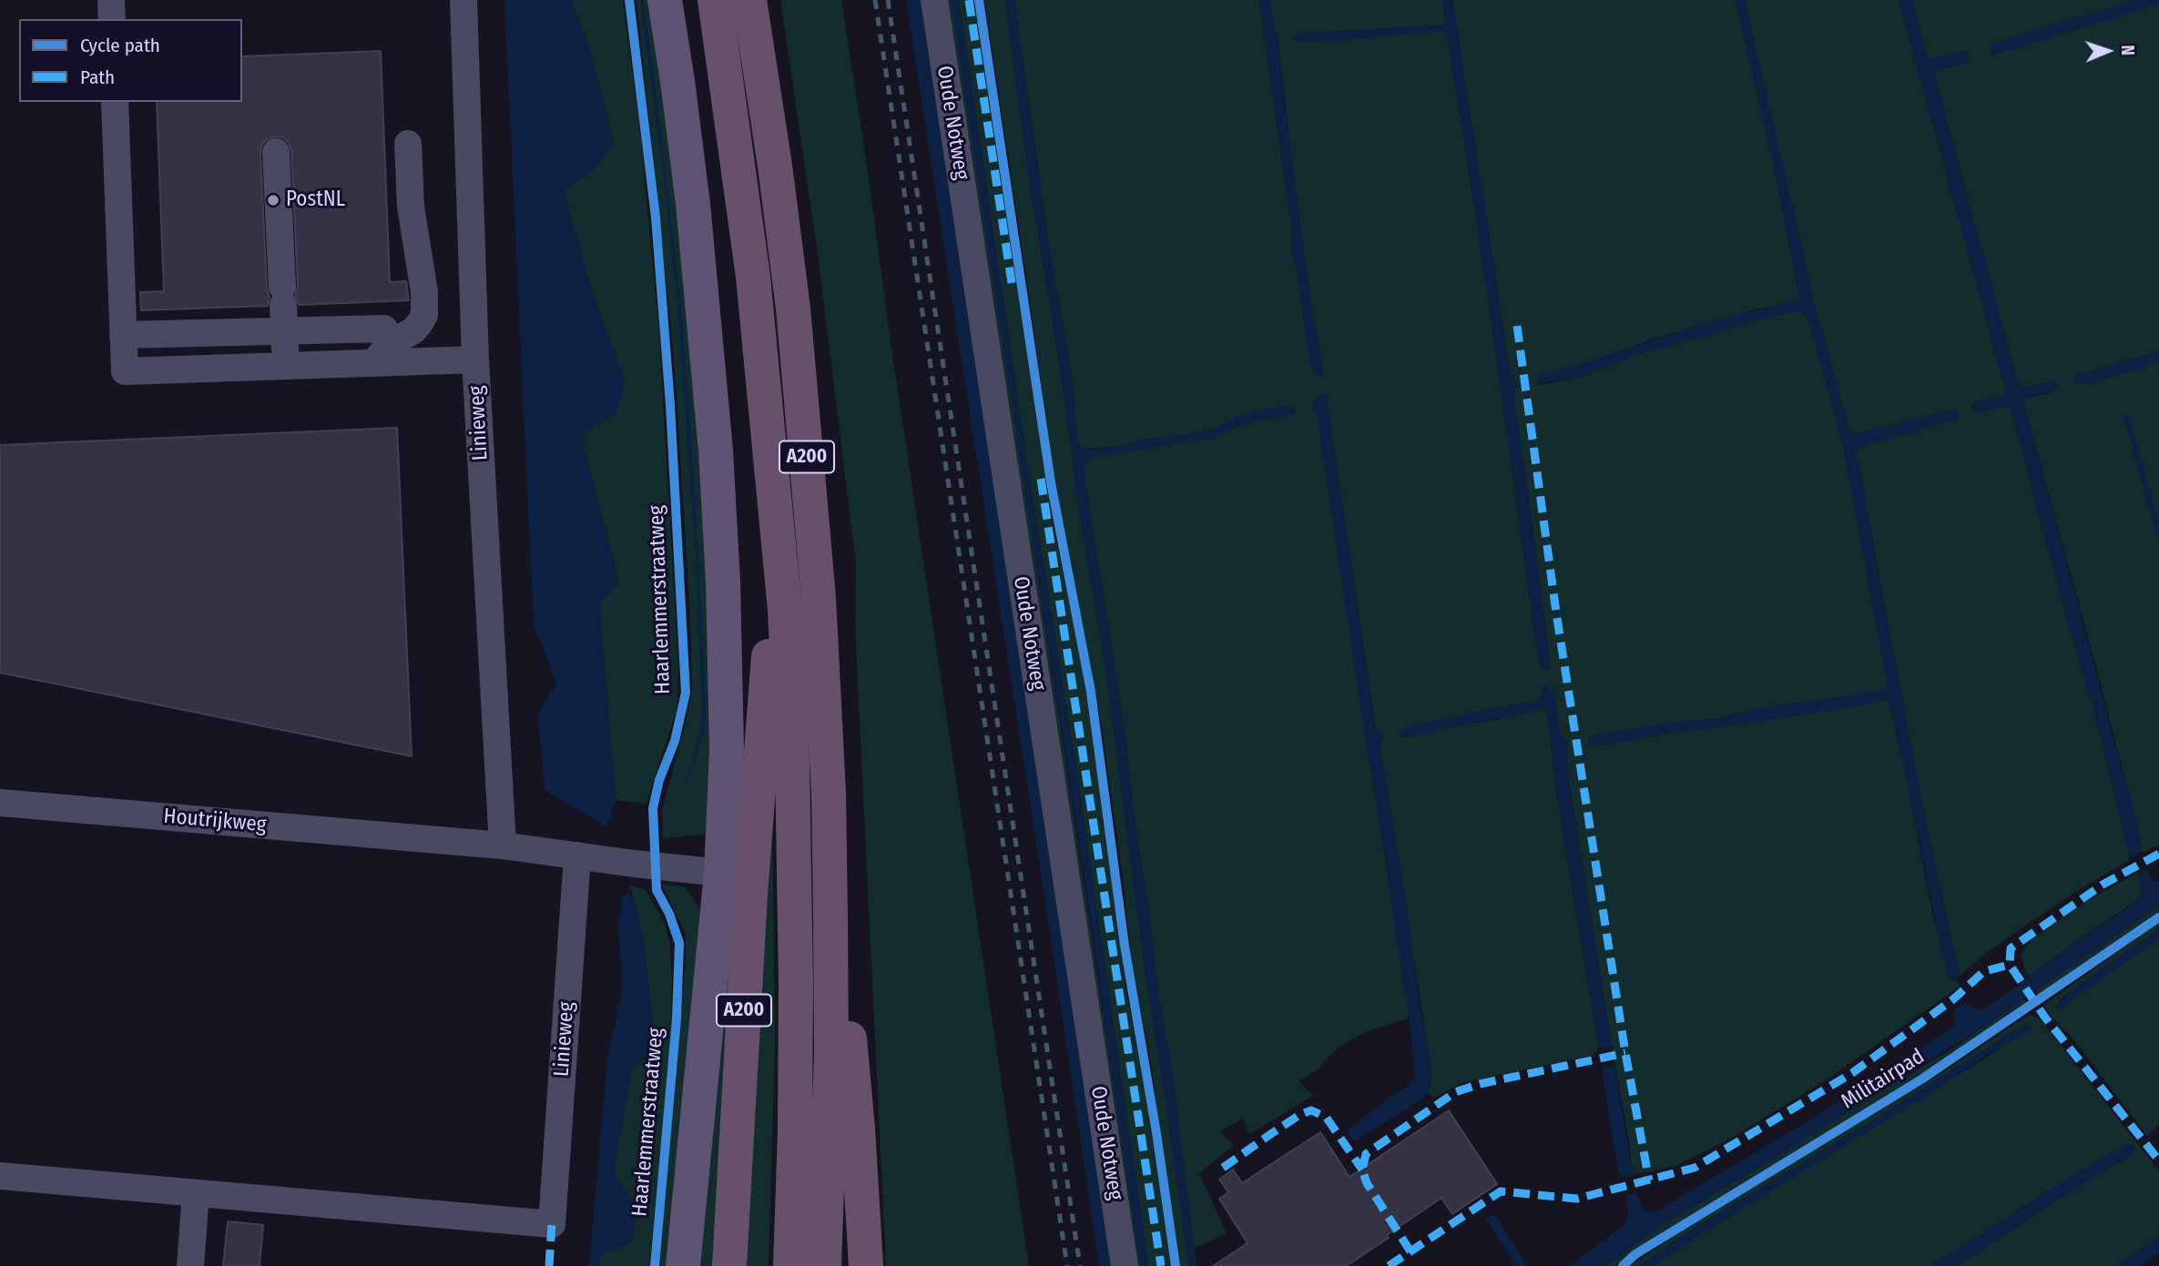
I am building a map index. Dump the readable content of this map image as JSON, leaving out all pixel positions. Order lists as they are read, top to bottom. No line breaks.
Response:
{"streets":{"highway":["A200"],"street":["Oude Notweg","Linieweg","Houtrijkweg"],"cycle path":["Haarlemmerstraatweg","Militairpad"]},"crossings":[["Linieweg","Houtrijkweg"]],"places":["PostNL"],"legend":["Cycle path","Path"],"north":"right"}
